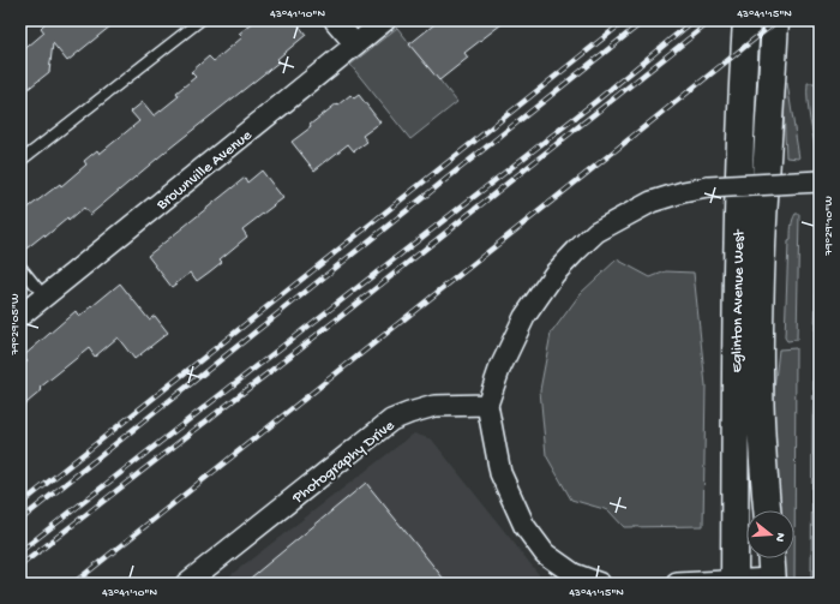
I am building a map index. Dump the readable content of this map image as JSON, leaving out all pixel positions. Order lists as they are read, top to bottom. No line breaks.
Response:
{"streets":{"main road":["Eglinton Avenue West"],"street":["Brownville Avenue","Photography Drive"]},"north":"right","coordinates":["43°41'10\"N","43°41'15\"N","79°29'10\"W","79°29'05\"W"]}
